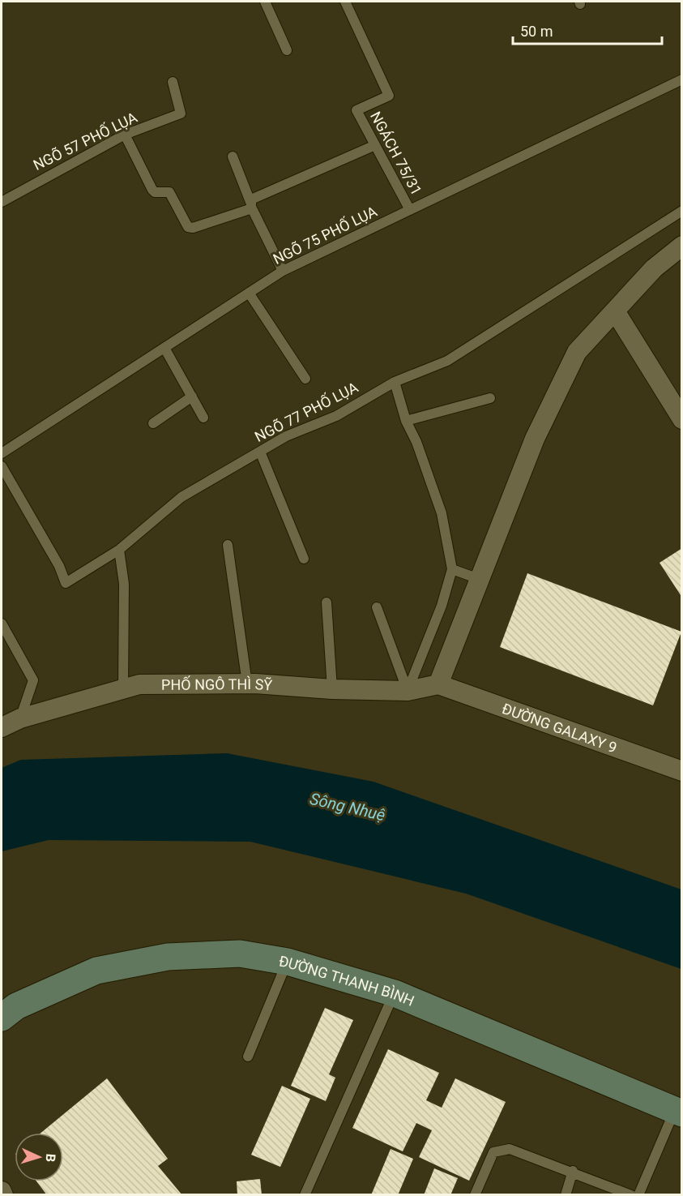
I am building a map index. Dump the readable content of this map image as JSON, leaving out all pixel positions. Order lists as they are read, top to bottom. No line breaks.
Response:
{"streets":{"street":["PHỐ NGÔ THÌ SỸ","ĐƯỜNG GALAXY 9","ĐƯỜNG THANH BÌNH"],"lane":["NGÕ 57 PHỐ LỤA","NGÁCH 75/31","NGÕ 75 PHỐ LỤA","NGÕ 77 PHỐ LỤA"]},"crossings":[["NGÁCH 75/31","NGÕ 75 PHỐ LỤA"],["PHỐ NGÔ THÌ SỸ","ĐƯỜNG GALAXY 9"]],"water":["Sông Nhuệ"],"scale_bar":"50 m","north":"right"}
